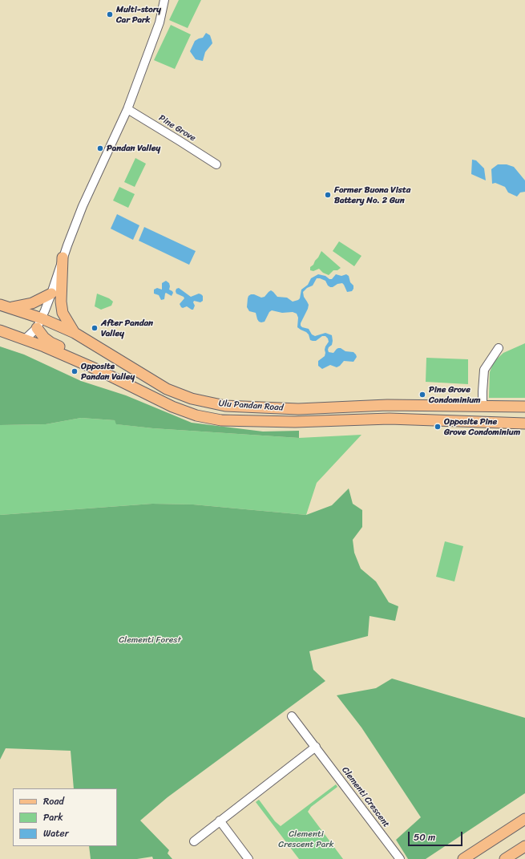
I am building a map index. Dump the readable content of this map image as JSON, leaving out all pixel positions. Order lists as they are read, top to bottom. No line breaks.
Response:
{"streets":{"main road":["Ulu Pandan Road"],"street":["Pine Grove","Clementi Crescent"]},"parks":["Clementi Forest","Clementi Crescent Park"],"places":["Multi-story Car Park","Pandan Valley","Former Buona Vista Battery No. 2 Gun","After Pandan Valley","Opposite Pandan Valley","Pine Grove Condominium","Opposite Pine Grove Condominium"],"legend":["Road","Park","Water"],"scale_bar":"50 m"}
